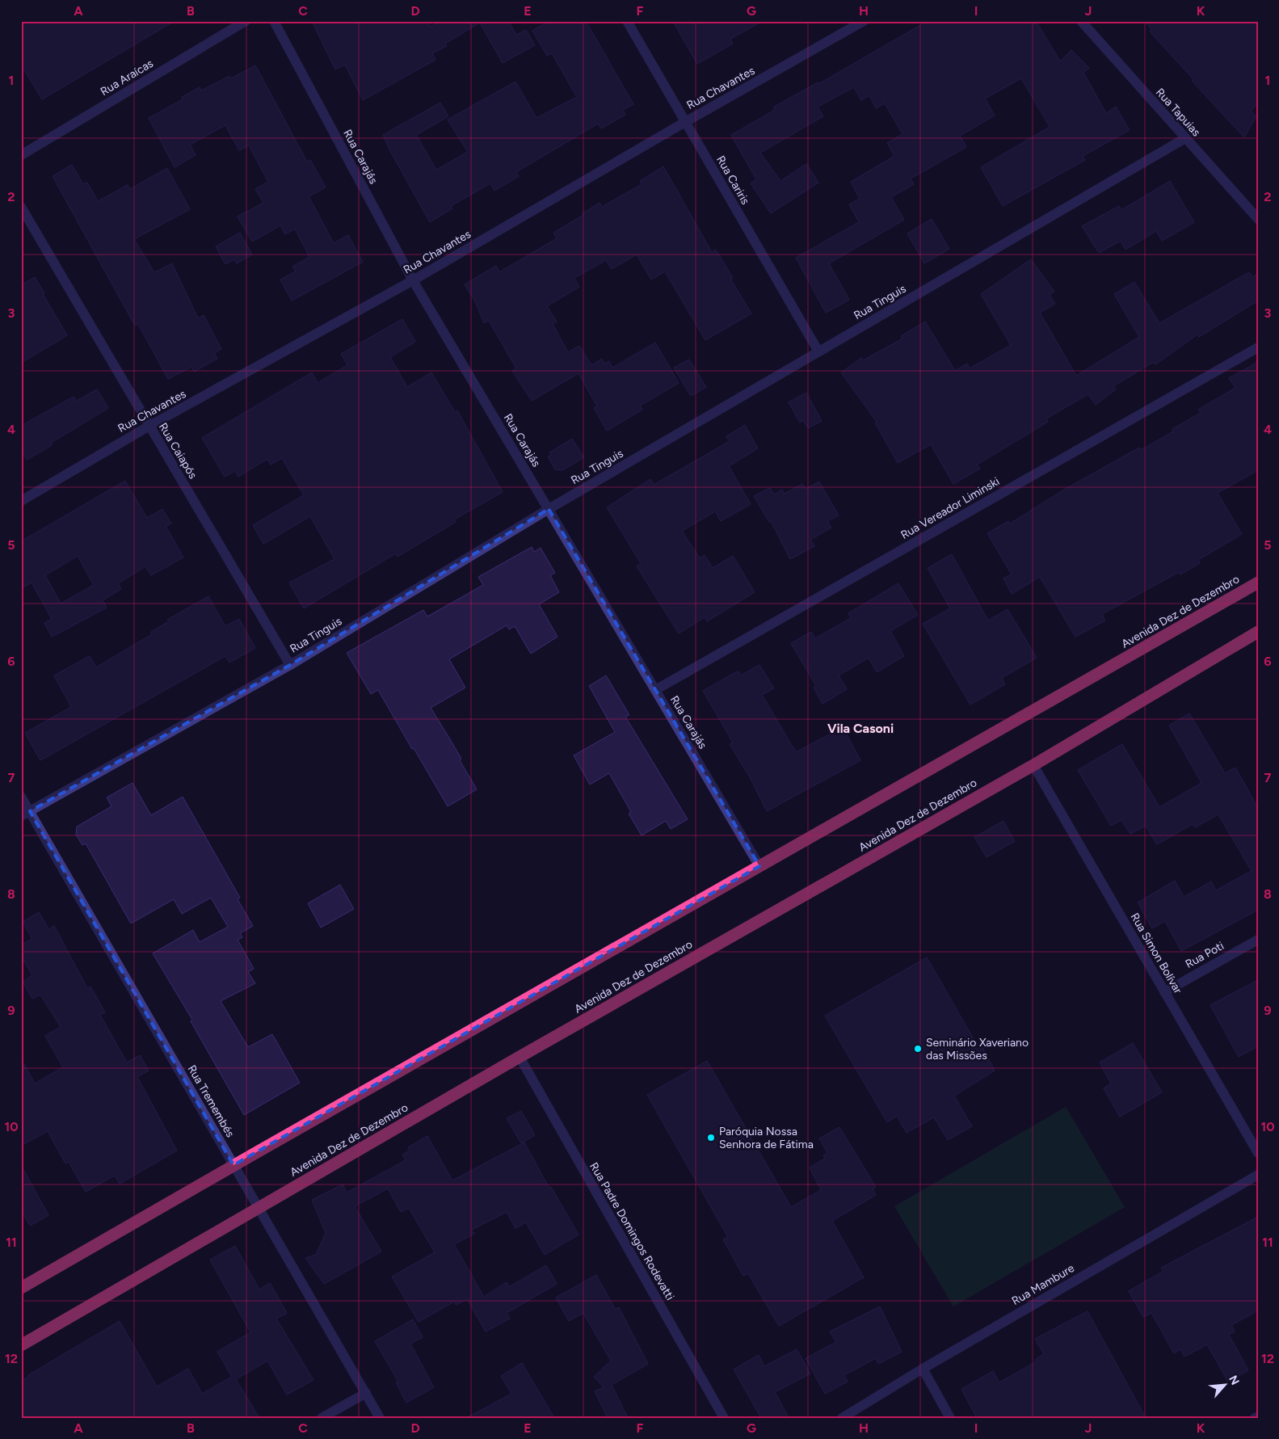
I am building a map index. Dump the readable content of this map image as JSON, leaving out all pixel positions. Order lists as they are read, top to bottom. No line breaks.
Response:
{"streets":{"highway":["Avenida Dez de Dezembro"],"street":["Rua Araícas","Rua Chavantes","Rua Tapuias","Rua Carajás","Rua Cariris","Rua Tinguis","Rua Caiapós","Rua Vereador Liminski","Rua Simon Bolívar","Rua Poti","Rua Tremembés","Rua Padre Domingos Rodevatti","Rua Mambure"]},"crossings":[["Rua Chavantes","Rua Carajás"],["Rua Chavantes","Rua Cariris"],["Rua Chavantes","Rua Caiapós"],["Rua Tapuias","Rua Tinguis"],["Rua Carajás","Rua Tinguis"],["Rua Carajás","Rua Vereador Liminski"],["Rua Carajás","Avenida Dez de Dezembro"],["Rua Cariris","Rua Tinguis"],["Rua Tinguis","Rua Caiapós"],["Rua Tinguis","Rua Tremembés"],["Avenida Dez de Dezembro","Rua Simon Bolívar"],["Avenida Dez de Dezembro","Rua Tremembés"],["Avenida Dez de Dezembro","Rua Padre Domingos Rodevatti"],["Rua Simon Bolívar","Rua Poti"]],"districts":["Vila Casoni"],"places":["Seminário Xaveriano das Missões","Paróquia Nossa Senhora de Fátima"],"north":"top right","grid":{"columns":["A","B","C","D","E","F","G","H","I","J","K"],"rows":["1","2","3","4","5","6","7","8","9","10","11","12"]}}
